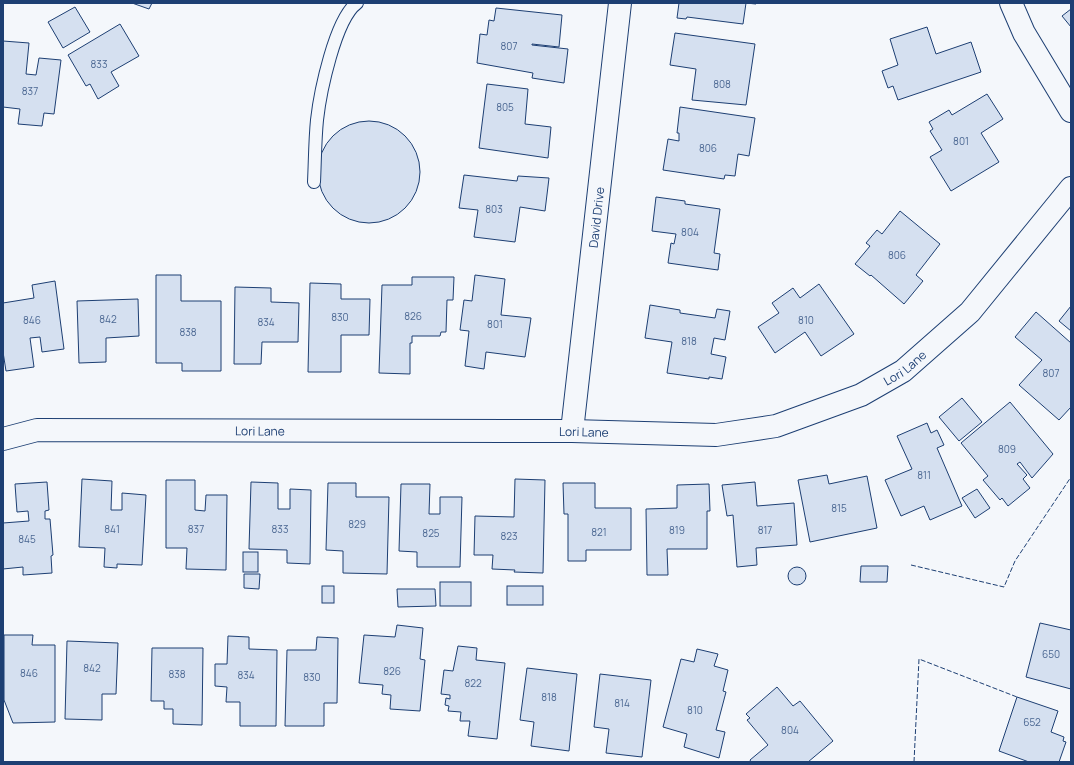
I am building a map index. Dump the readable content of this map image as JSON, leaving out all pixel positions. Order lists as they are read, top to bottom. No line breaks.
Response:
{"streets":{"street":["David Drive","Lori Lane"]},"crossings":[["David Drive","Lori Lane"]],"house_numbers":["807","833","808","837","805","801","806","803","804","806","826","830","842","846","810","834","801","838","818","807","809","811","815","829","841","837","833","819","817","821","825","823","845","650","842","826","846","838","834","830","822","818","814","810","652","804"]}
